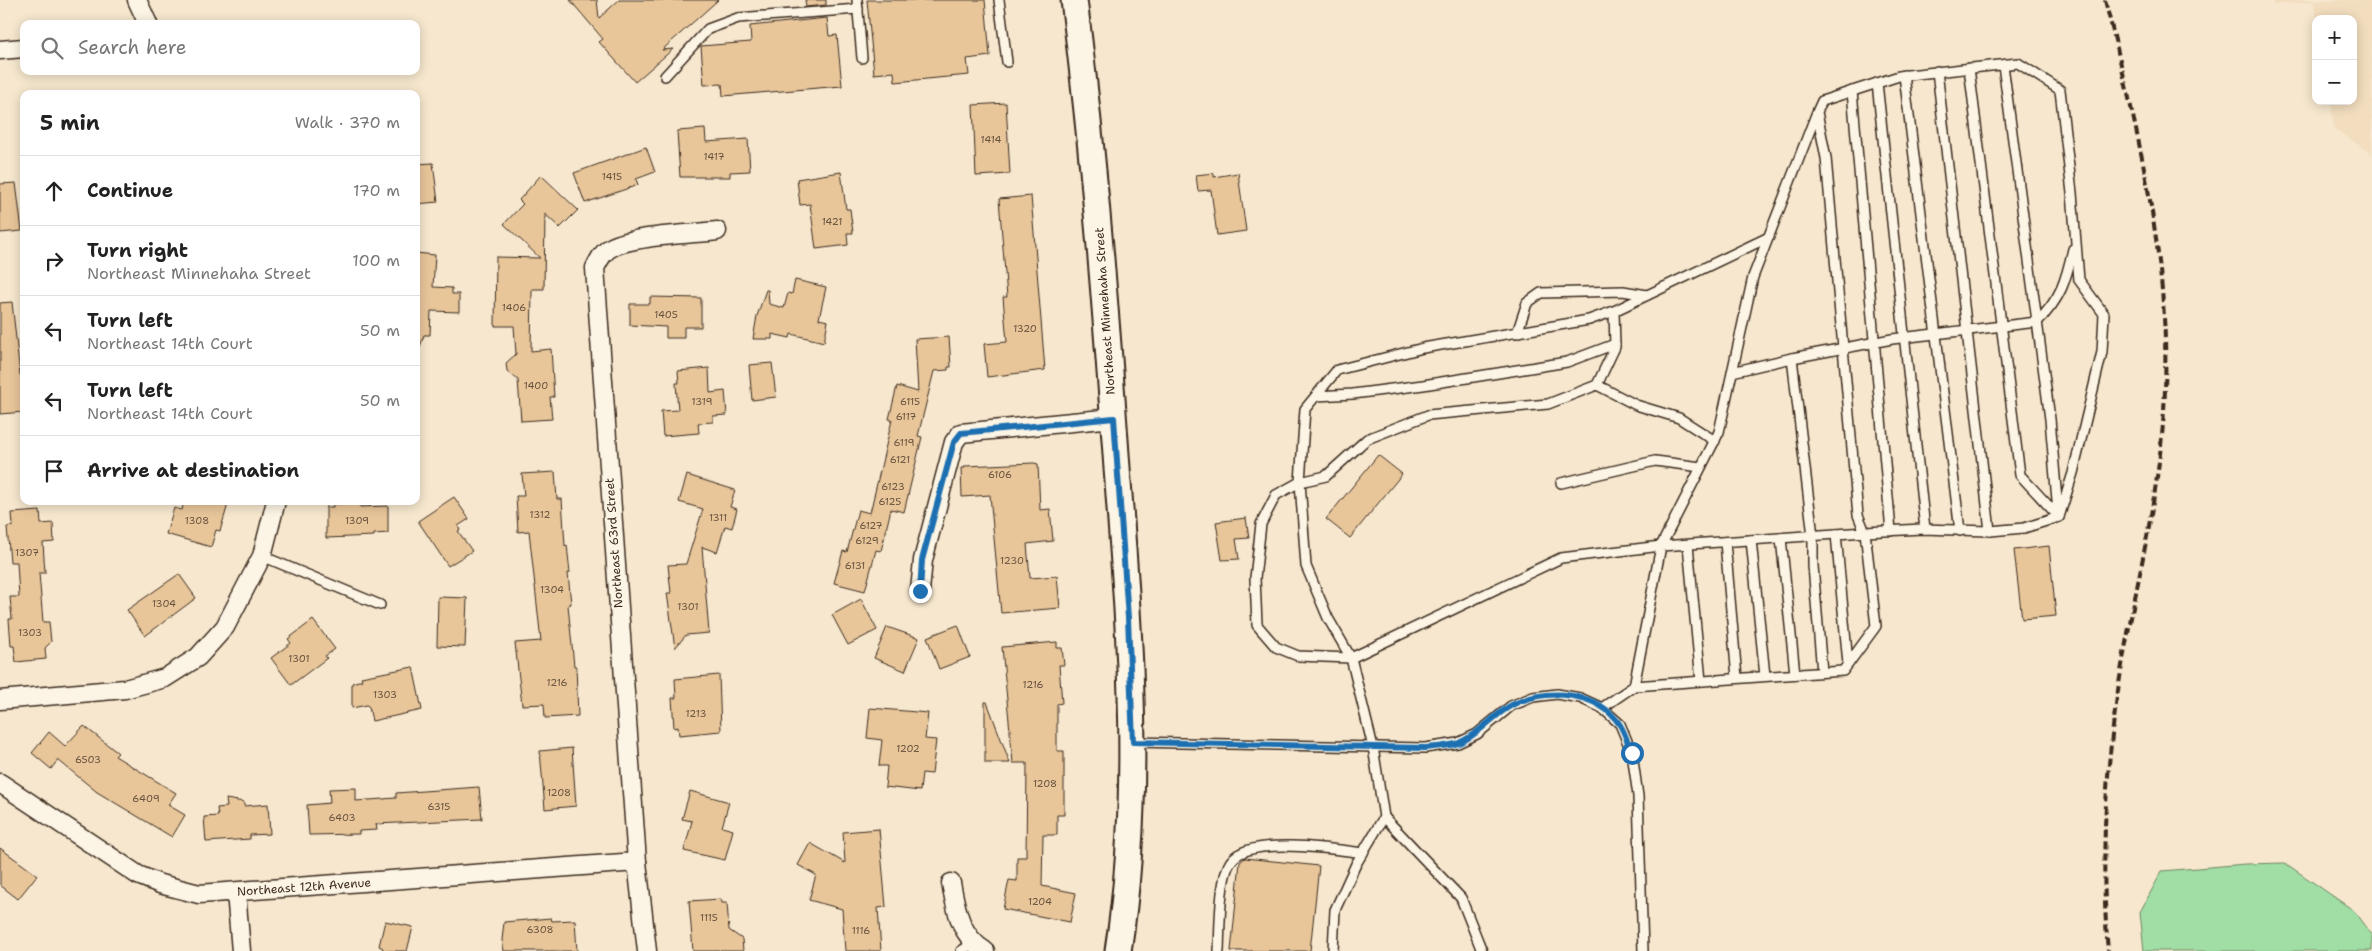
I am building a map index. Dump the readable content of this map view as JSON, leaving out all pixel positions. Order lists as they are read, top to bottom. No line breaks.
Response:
{"streets":{"main road":["Northeast Minnehaha Street"],"street":["Northeast 63rd Street","Northeast 12th Avenue"]},"crossings":[["Northeast 63rd Street","Northeast 12th Avenue"]],"house_numbers":["1414","1417","1415","1421","1406","1405","1320","1400","1319","6115","6117","6119","6121","6106","6123","6125","1312","1311","1308","1309","6127","6129","1307","1230","6131","1304","1304","1301","1303","1301","1216","1216","1303","1213","1202","6503","1208","1208","6409","6315","6403","1204","1115","6308","1116"],"page":{"map_buttons":["+","−"],"search":"Search here","heading":["5 min","Walk · 370 m"],"list":[["Continue","170 m"],["Turn right","Northeast Minnehaha Street","100 m"],["Turn left","Northeast 14th Court","50 m"],["Turn left","Northeast 14th Court","50 m"],"Arrive at destination"]}}
